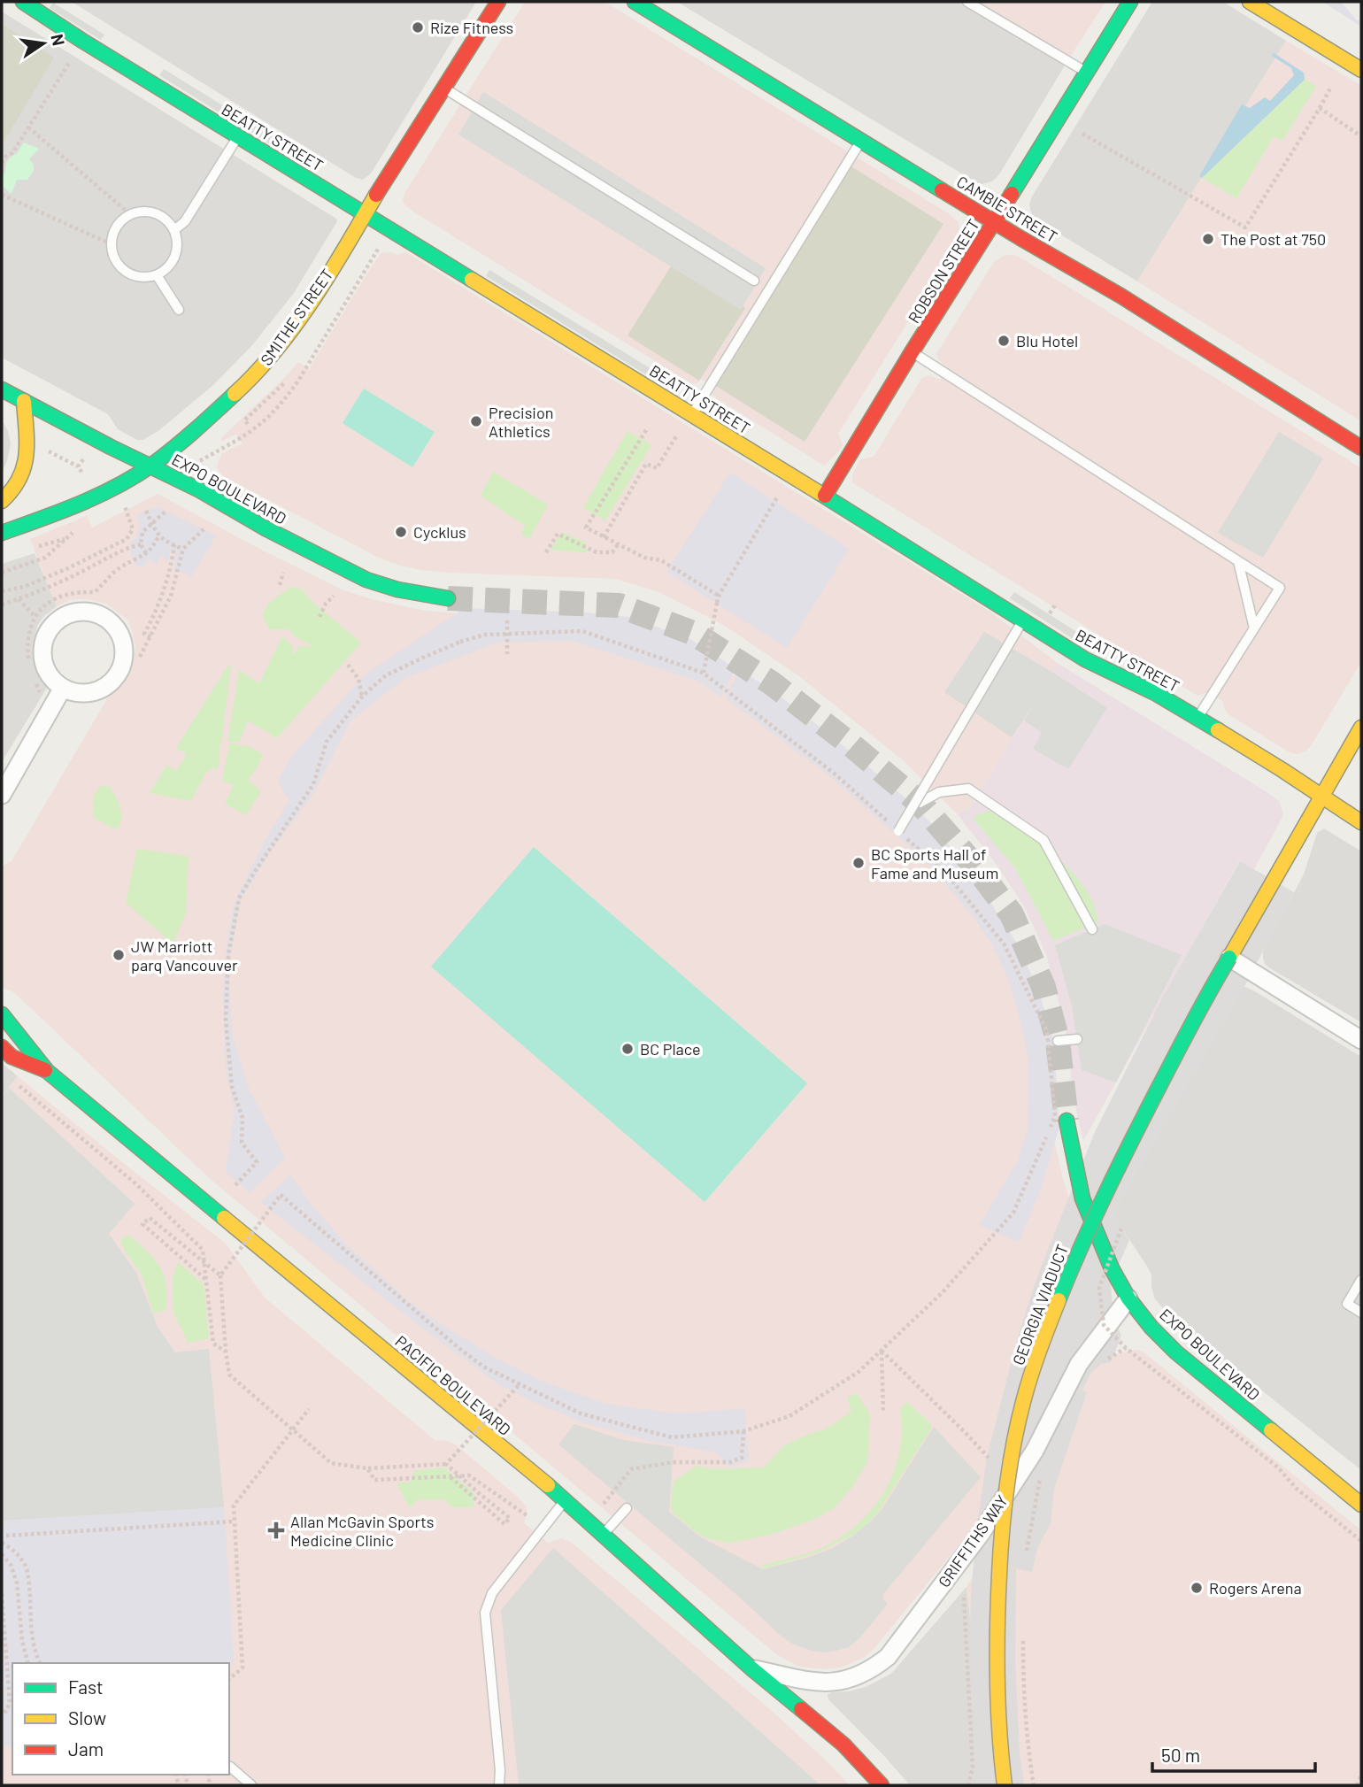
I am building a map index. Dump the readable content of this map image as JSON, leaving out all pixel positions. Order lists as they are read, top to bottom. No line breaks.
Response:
{"streets":{"main road":["BEATTY STREET","CAMBIE STREET","ROBSON STREET","SMITHE STREET","EXPO BOULEVARD","GEORGIA VIADUCT","PACIFIC BOULEVARD"],"street":["GRIFFITHS WAY"]},"crossings":[["BEATTY STREET","ROBSON STREET"],["BEATTY STREET","SMITHE STREET"],["BEATTY STREET","GEORGIA VIADUCT"],["CAMBIE STREET","ROBSON STREET"],["SMITHE STREET","EXPO BOULEVARD"],["EXPO BOULEVARD","GRIFFITHS WAY"],["PACIFIC BOULEVARD","GRIFFITHS WAY"]],"places":{"other":["Rize Fitness","The Post at 750","Blu Hotel","Precision Athletics","Cycklus","BC Sports Hall of Fame and Museum","JW Marriott parq Vancouver","BC Place","Rogers Arena"],"health":["Allan McGavin Sports Medicine Clinic"]},"legend":["Fast","Slow","Jam"],"scale_bar":"50 m","north":"right"}
